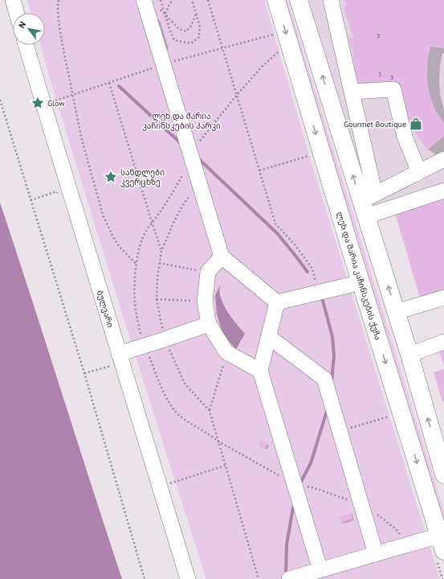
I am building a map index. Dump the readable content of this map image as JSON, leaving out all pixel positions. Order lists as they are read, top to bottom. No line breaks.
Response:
{"streets":{"main road":["ლეხ და მარია კაჩინსკების ქუჩა"],"street":["ბულვარი"]},"parks":["ლეხ და მარია კაჩინსკების პარკი"],"places":{"place":["Glow","სანდლები კვერცხზე"],"shop":["Gourmet Boutique"]},"house_numbers":["3","3","3"],"north":"top left"}
